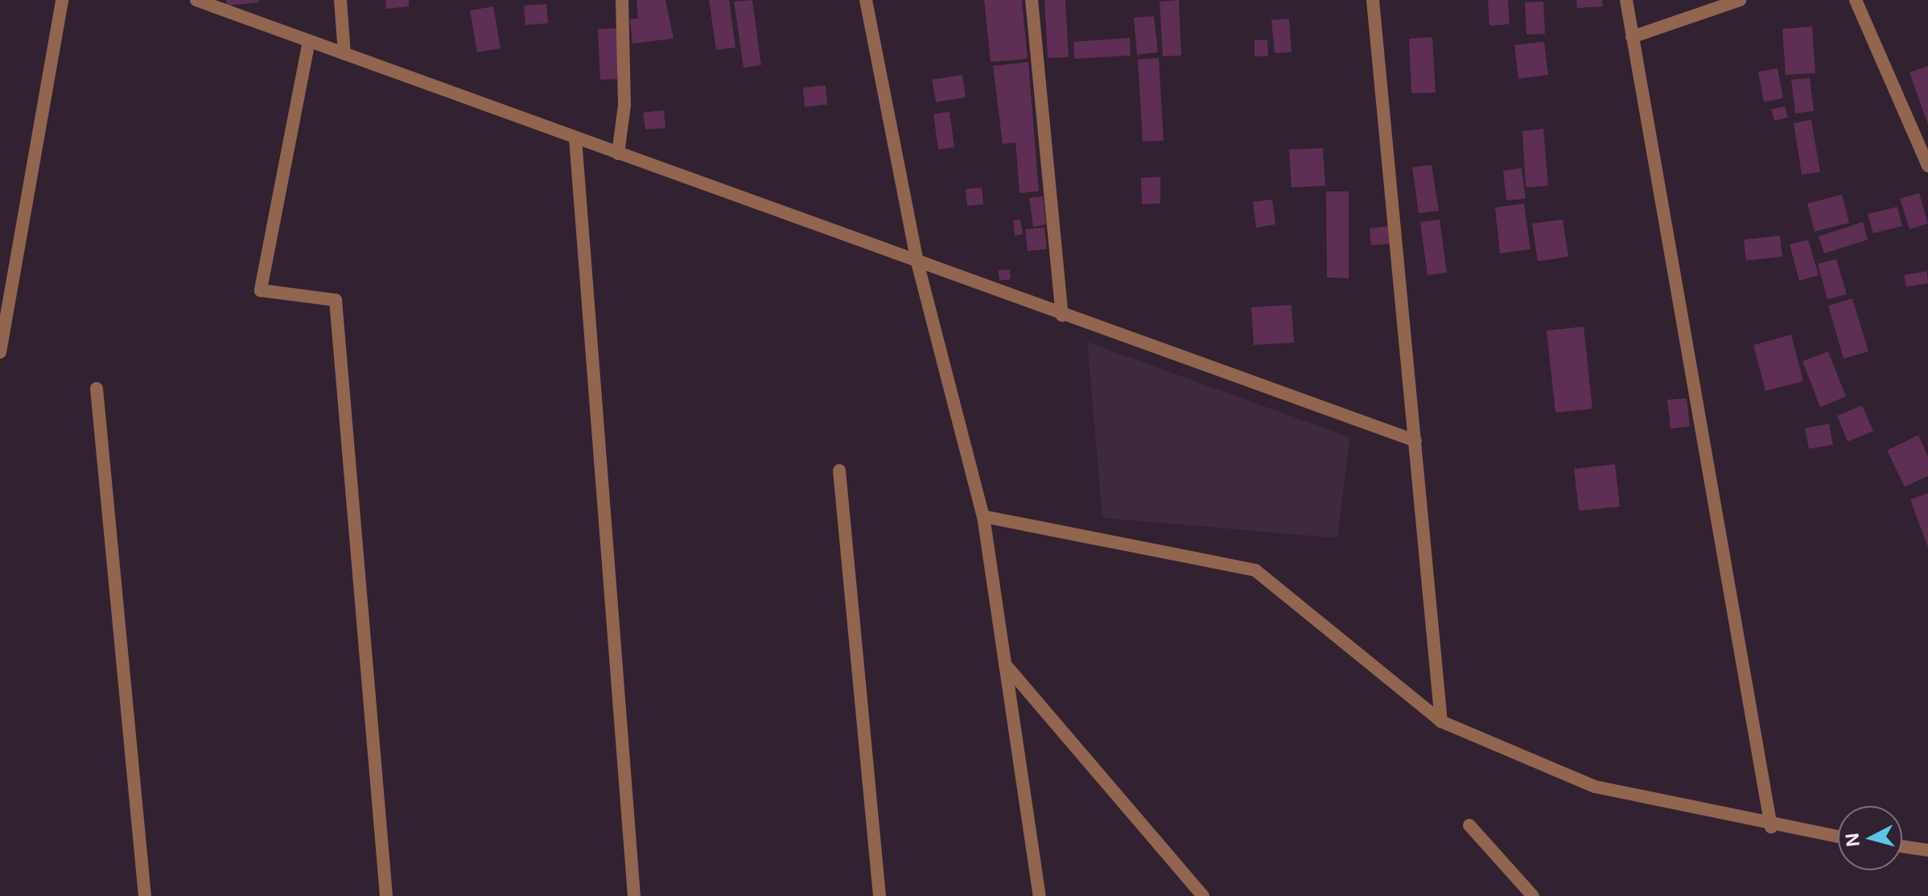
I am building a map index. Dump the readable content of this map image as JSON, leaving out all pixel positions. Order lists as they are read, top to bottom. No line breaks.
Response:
{"north":"left"}
